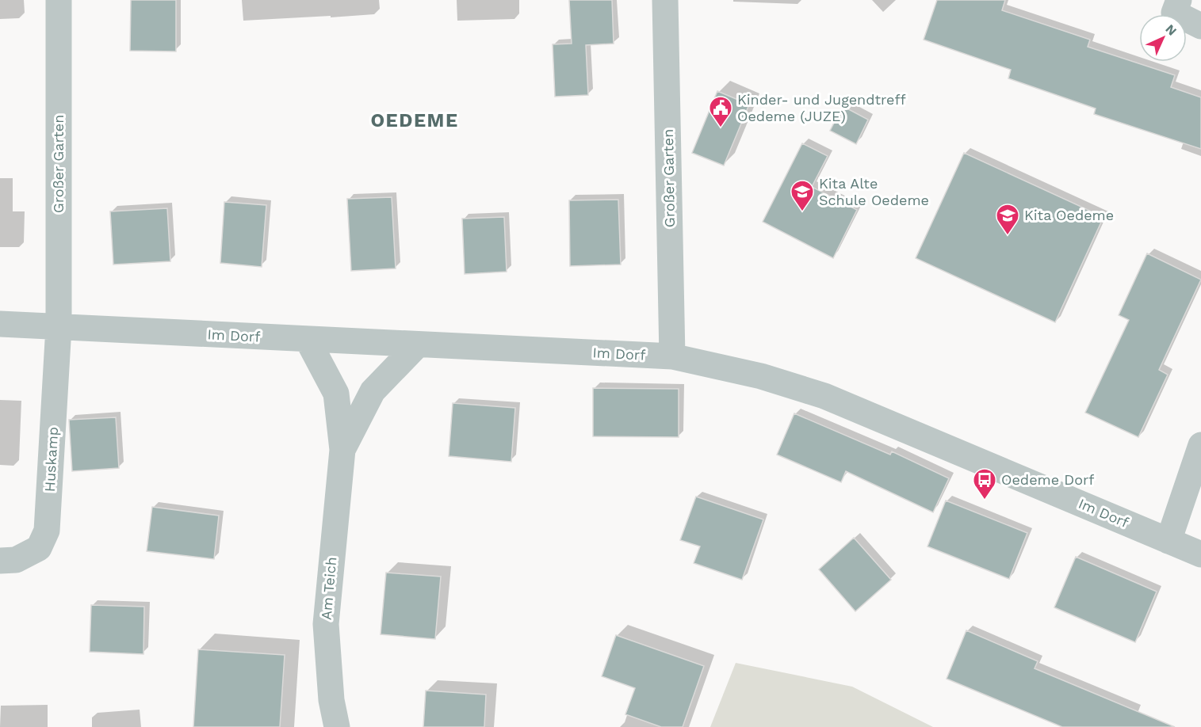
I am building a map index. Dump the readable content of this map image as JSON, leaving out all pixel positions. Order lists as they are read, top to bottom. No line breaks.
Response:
{"streets":{"street":["Großer Garten","Im Dorf","Huskamp","Am Teich"]},"crossings":[["Großer Garten","Im Dorf"],["Großer Garten","Huskamp"],["Im Dorf","Huskamp"],["Im Dorf","Am Teich"]],"districts":["OEDEME"],"places":{"public building":["Kinder- und Jugendtreff Oedeme (JUZE)"],"school or university":["Kita Alte Schule Oedeme","Kita Oedeme"],"bus stop":["Oedeme Dorf"]},"north":"top right"}
